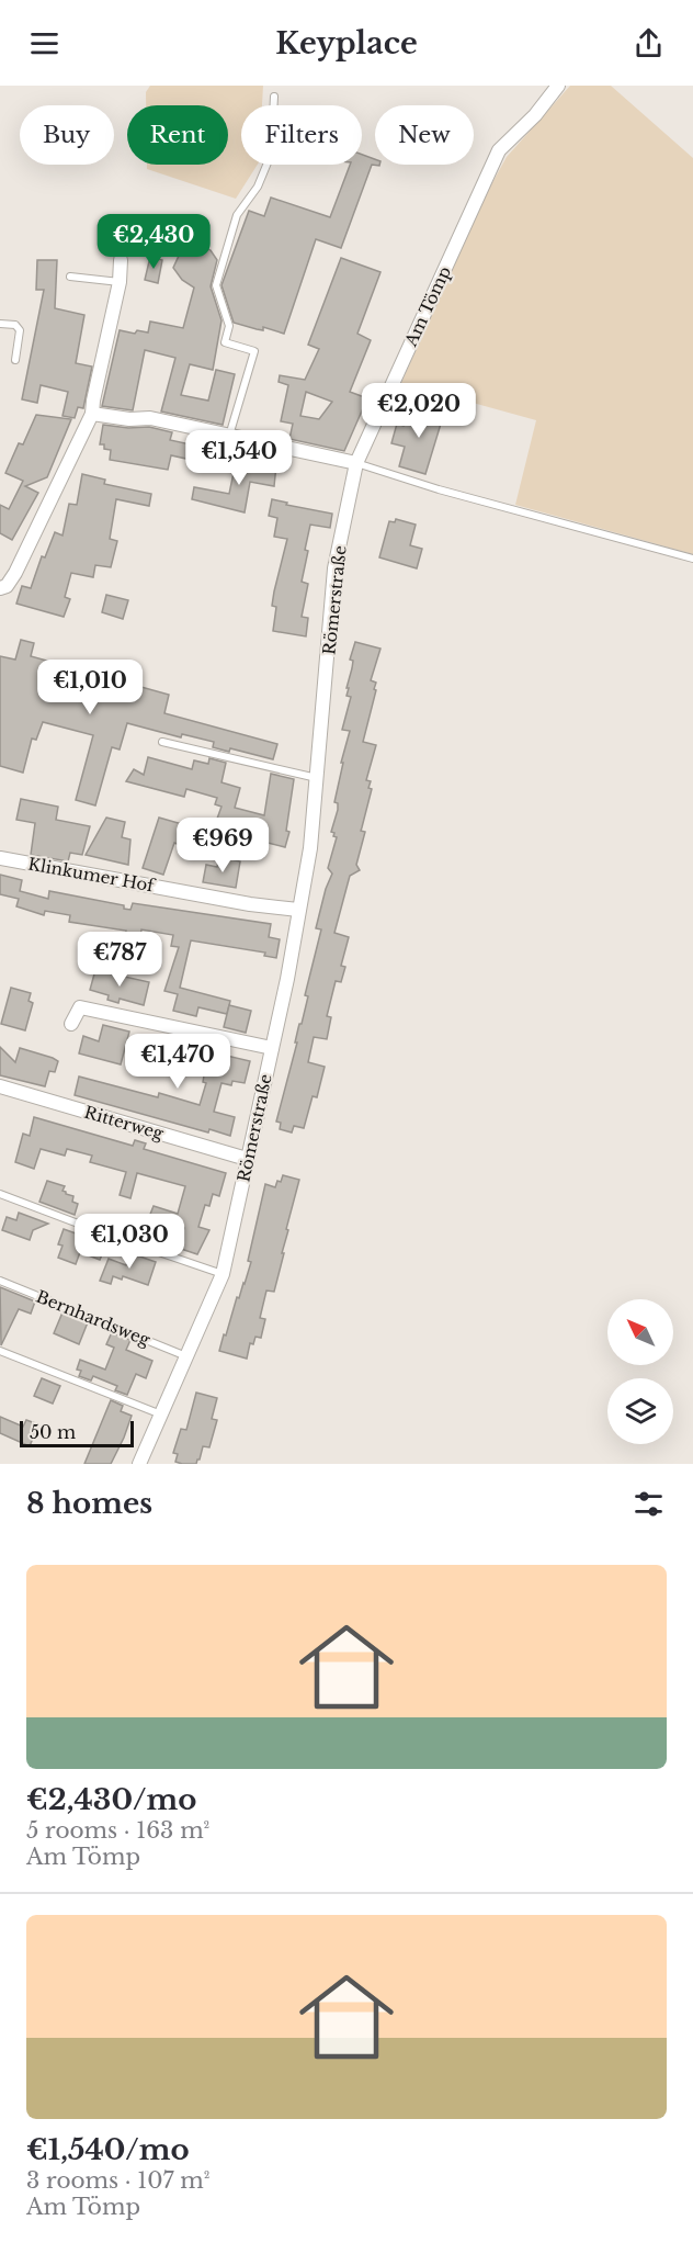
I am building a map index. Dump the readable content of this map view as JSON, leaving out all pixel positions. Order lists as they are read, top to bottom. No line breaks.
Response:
{"streets":{"street":["Am Tömp","Römerstraße","Klinkumer Hof","Ritterweg"],"lane":["Bernhardsweg"]},"crossings":[["Am Tömp","Römerstraße"],["Römerstraße","Klinkumer Hof"],["Römerstraße","Ritterweg"],["Römerstraße","Bernhardsweg"]],"scale_bar":"50 m","north":"top left","page":{"header":"Keyplace","chip":["Buy","Rent","Filters","New"],"price":["€2,430","€2,020","€1,540","€1,010","€969","€787","€1,470","€1,030"],"scale":"50 m","heading":"8 homes","list":[{"name":"€2,430/mo","note":"5 rooms · 163 m² · Am Tömp"},{"name":"€1,540/mo","note":"3 rooms · 107 m² · Am Tömp"}]}}
